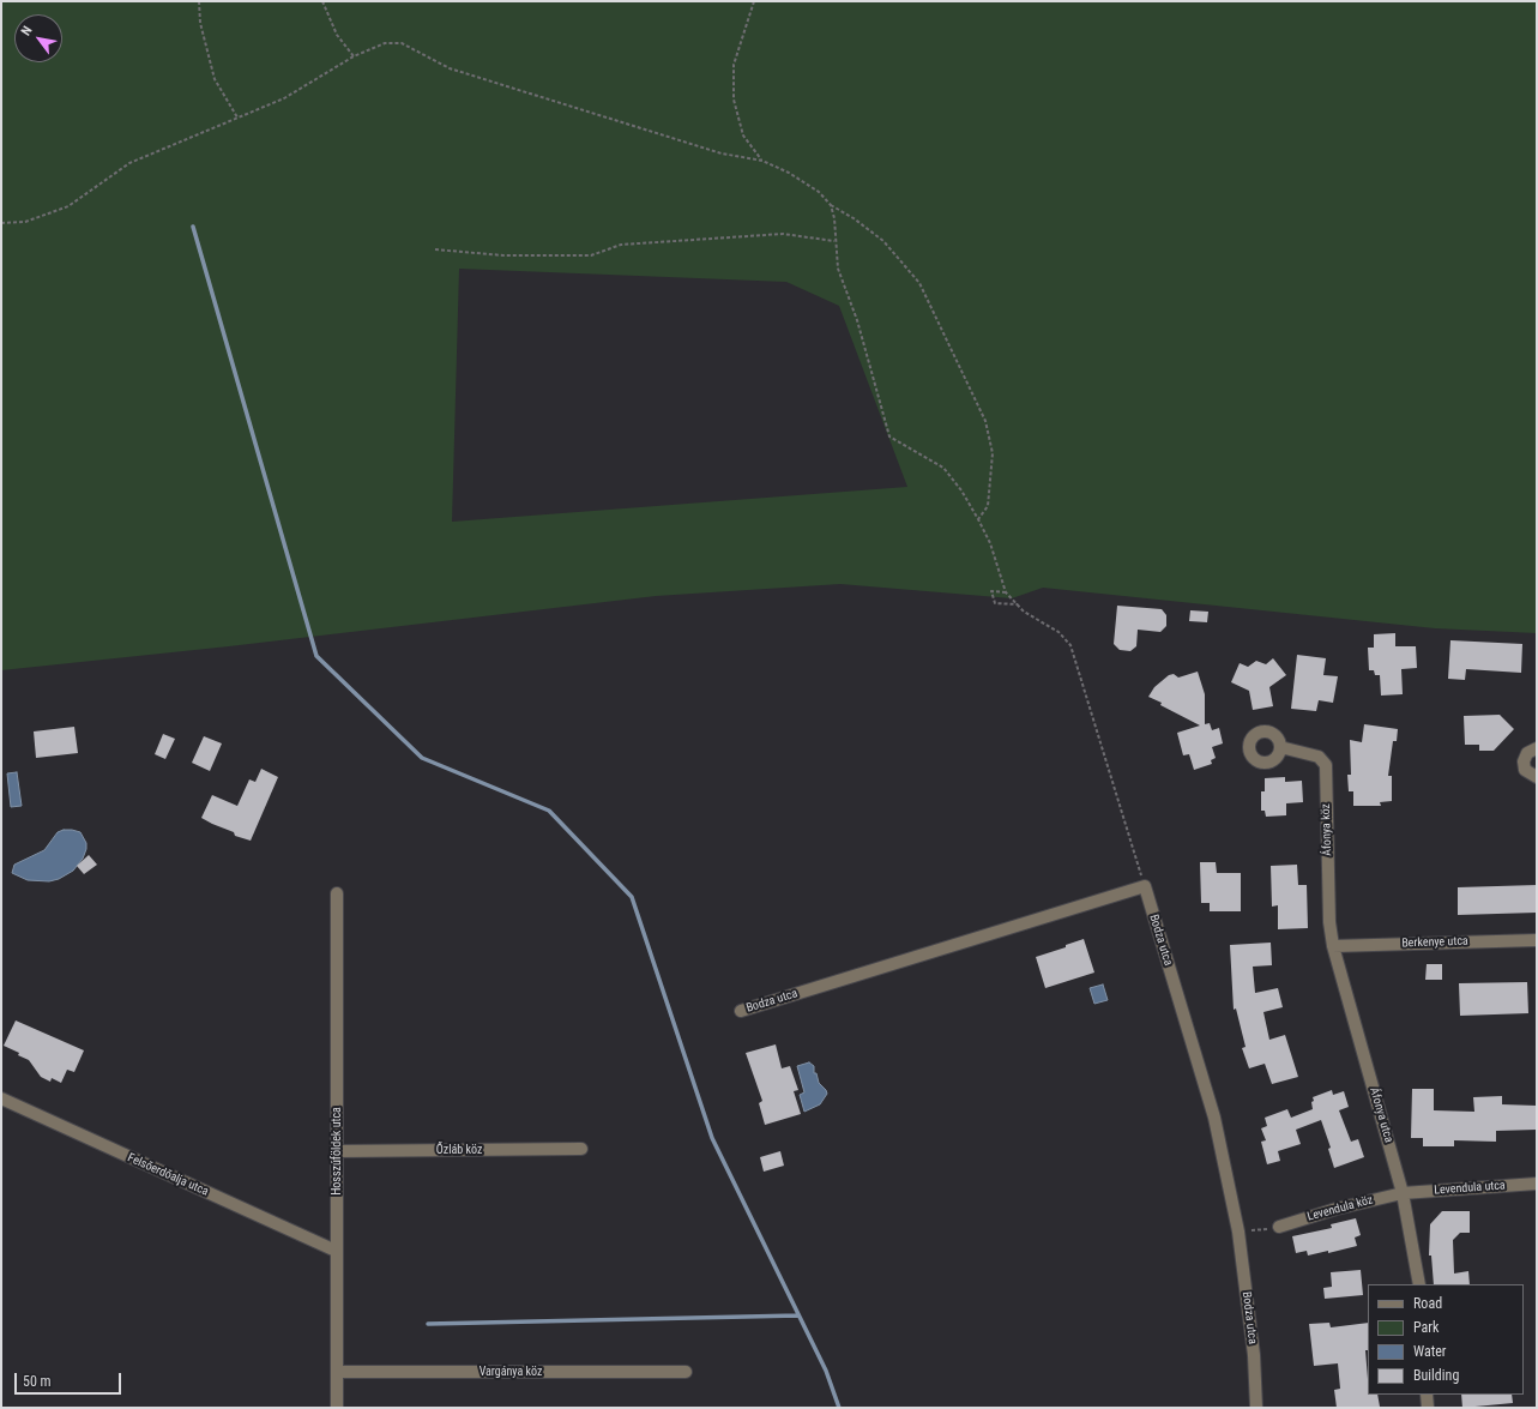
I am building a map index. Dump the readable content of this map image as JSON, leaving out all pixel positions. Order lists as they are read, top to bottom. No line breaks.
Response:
{"streets":{"street":["Áfonya köz","Bodza utca","Berkenye utca","Áfonya utca","Őzláb köz","Hosszúföldek utca","Felsőerdőalja utca","Levendula utca","Levendula köz","Vargánya köz"]},"crossings":[["Áfonya köz","Berkenye utca"],["Áfonya köz","Áfonya utca"],["Berkenye utca","Áfonya utca"],["Áfonya utca","Levendula utca"],["Áfonya utca","Levendula köz"],["Őzláb köz","Hosszúföldek utca"],["Hosszúföldek utca","Felsőerdőalja utca"],["Hosszúföldek utca","Vargánya köz"],["Levendula utca","Levendula köz"]],"legend":["Road","Park","Water","Building"],"scale_bar":"50 m","north":"top left"}
